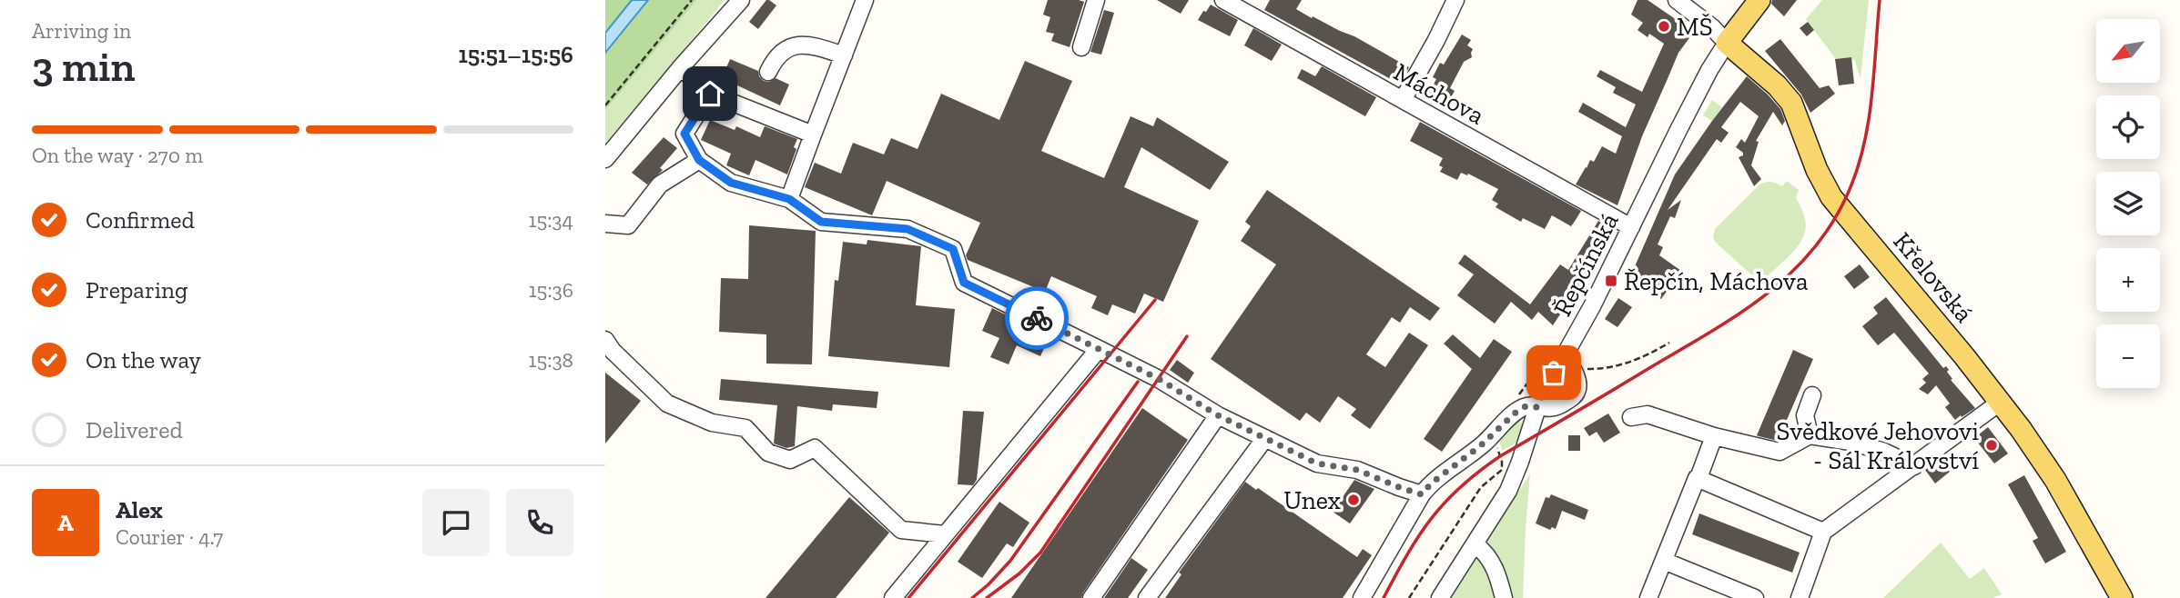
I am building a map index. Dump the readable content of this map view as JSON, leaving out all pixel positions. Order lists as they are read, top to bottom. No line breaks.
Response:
{"streets":{"main road":["Křelovská"],"street":["Máchova","Řepčínská"]},"crossings":[["Máchova","Řepčínská"],["Řepčínská","Křelovská"]],"places":{"other":["MŠ","Svědkové Jehovovi - Sál Království","Unex"],"transit":["Řepčín, Máchova"]},"north":"bottom left","page":{"heading":["3 min","Arriving in","15:51–15:56"],"panel":["Alex","Courier · 4.7"],"map_buttons":["+","−"],"bar":"On the way · 270 m","list":[["Confirmed","15:34"],["Preparing","15:36"],["On the way","15:38"],"Delivered"],"round":"A"}}
